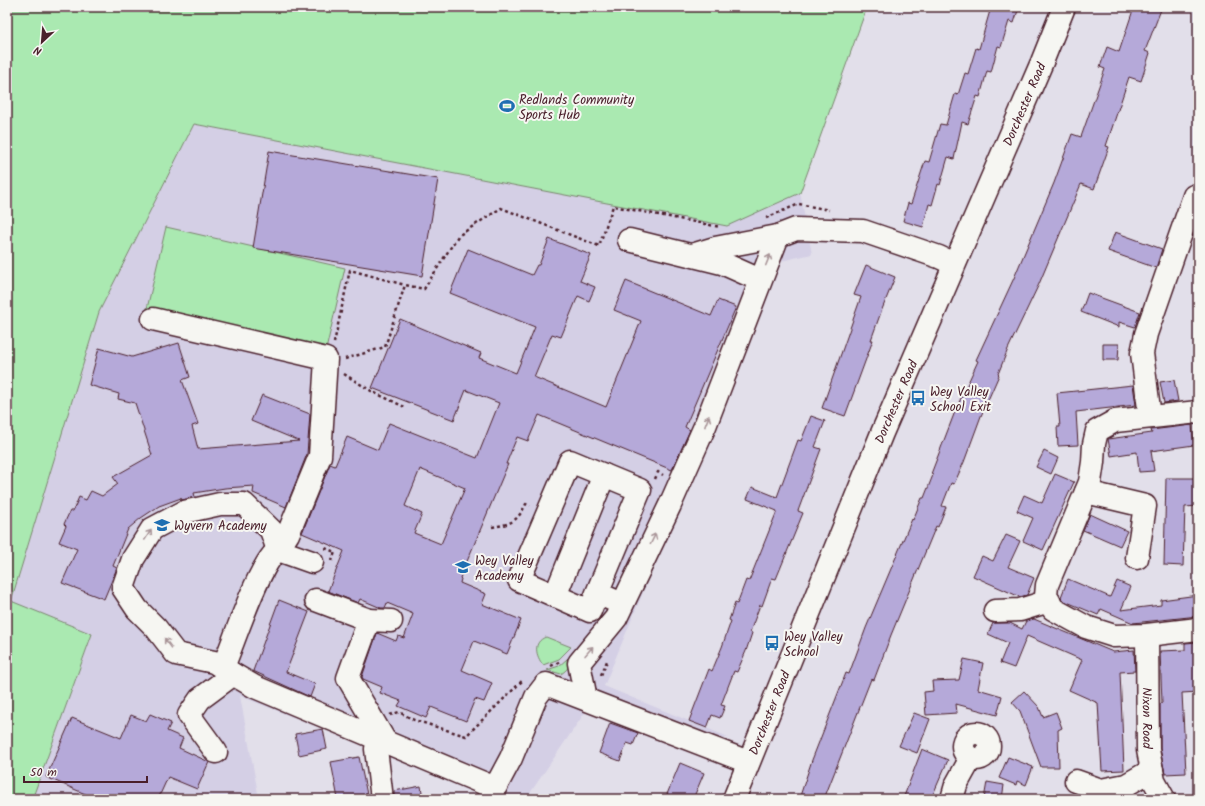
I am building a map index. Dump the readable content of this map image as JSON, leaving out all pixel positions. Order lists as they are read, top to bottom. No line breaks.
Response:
{"streets":{"street":["Dorchester Road","Nixon Road"]},"places":{"sports":["Redlands Community Sports Hub"],"bus stop":["Wey Valley School Exit","Wey Valley School"],"school or university":["Wyvern Academy","Wey Valley Academy"]},"scale_bar":"50 m","north":"bottom left"}
